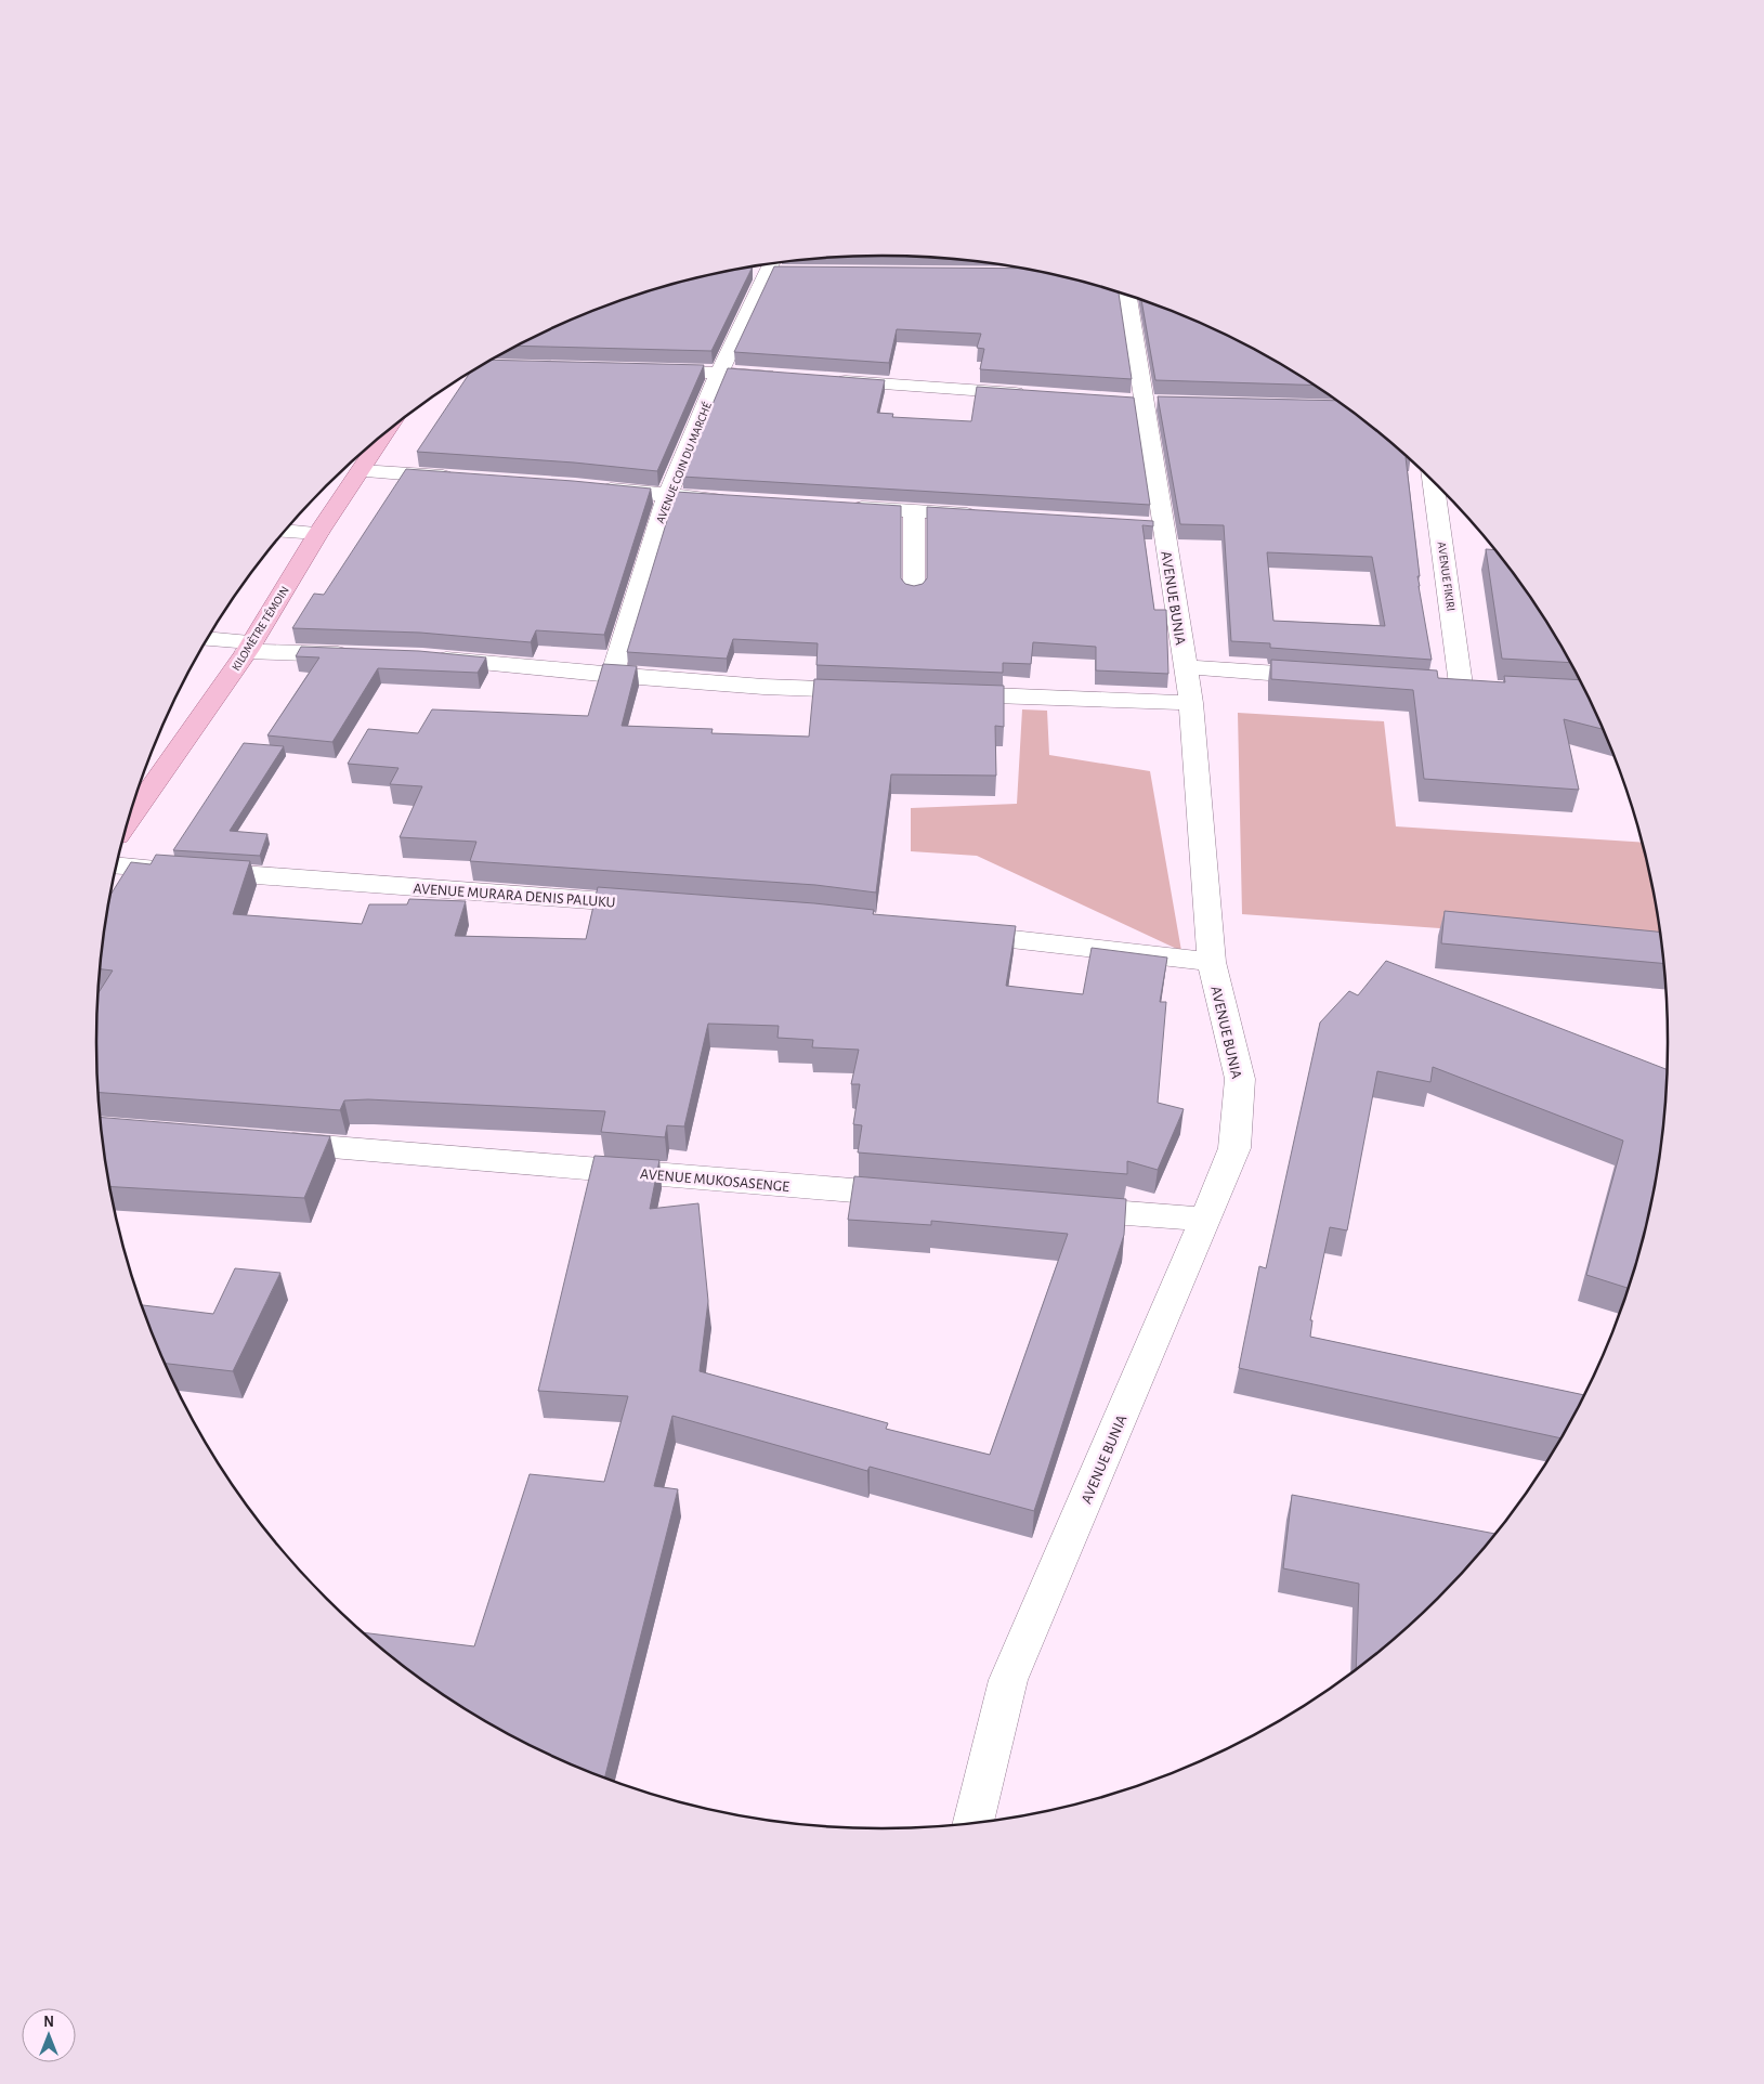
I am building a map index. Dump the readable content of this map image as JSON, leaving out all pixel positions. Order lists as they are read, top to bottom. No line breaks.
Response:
{"streets":{"main road":["KILOMÈTRE TÉMOIN"],"street":["AVENUE COIN DU MARCHÉ","AVENUE FIKIRI","AVENUE BUNIA","AVENUE MURARA DENIS PALUKU","AVENUE MUKOSASENGE"]},"north":"top"}
